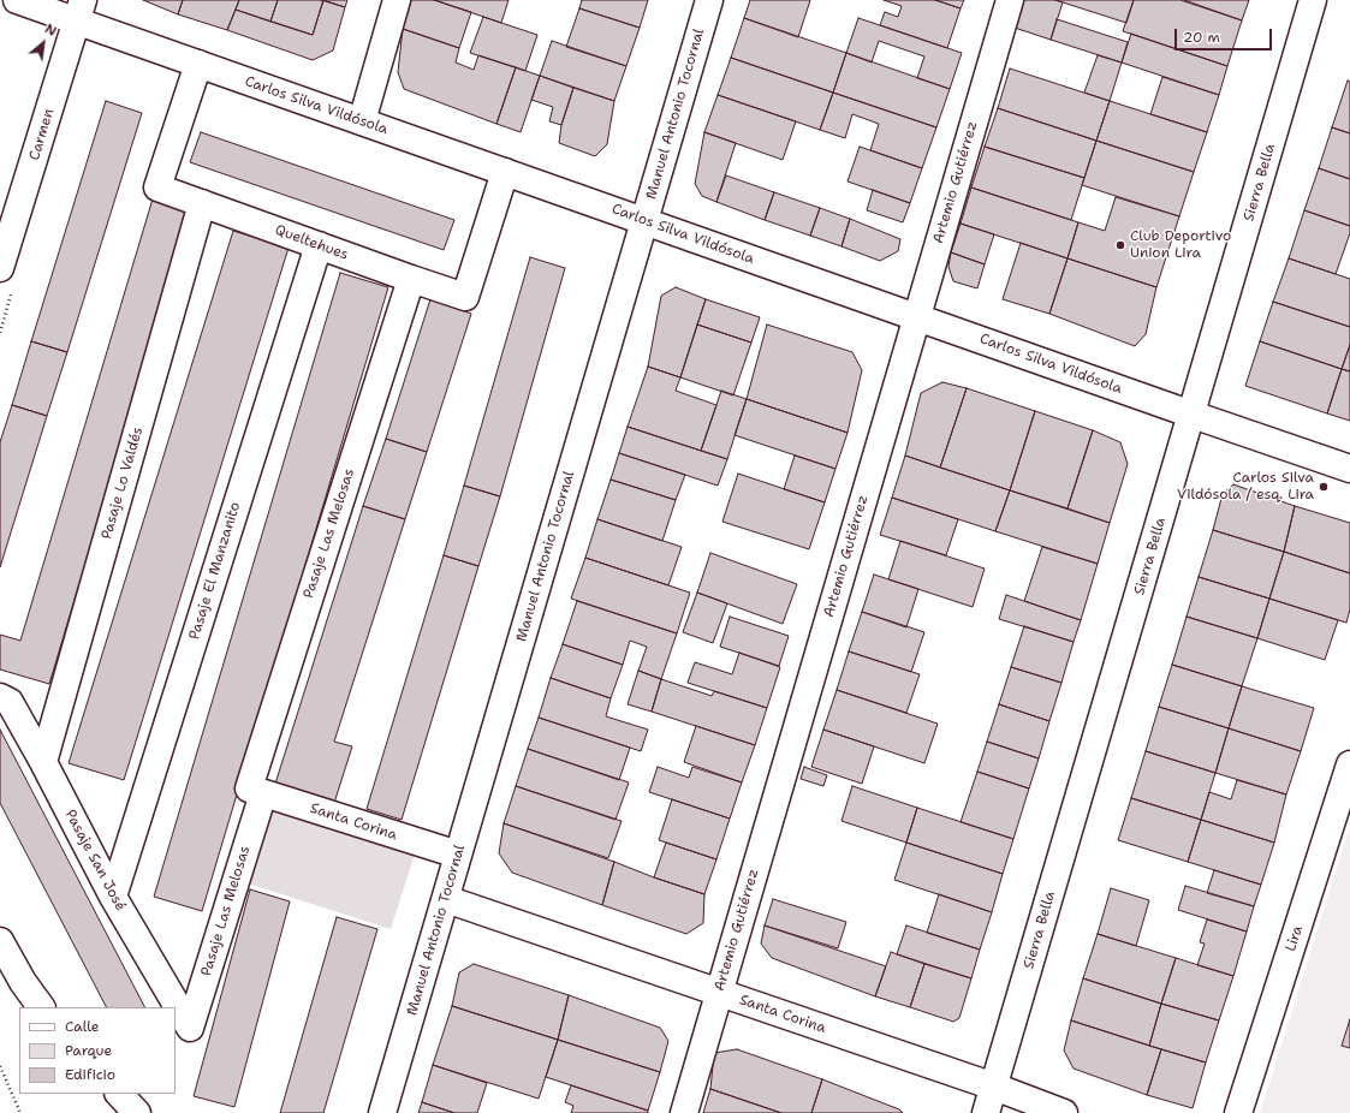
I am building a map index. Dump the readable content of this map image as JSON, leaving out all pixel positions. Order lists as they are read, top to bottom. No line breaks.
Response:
{"streets":{"street":["Carlos Silva Vildósola","Manuel Antonio Tocornal","Carmen","Artemio Gutiérrez","Sierra Bella","Queltehues","Pasaje Lo Valdés","Pasaje Las Melosas","Pasaje El Manzanito","Santa Corina","Pasaje San José","Lira"]},"crossings":[["Carlos Silva Vildósola","Manuel Antonio Tocornal"],["Carlos Silva Vildósola","Carmen"],["Carlos Silva Vildósola","Artemio Gutiérrez"],["Carlos Silva Vildósola","Sierra Bella"],["Carlos Silva Vildósola","Queltehues"],["Manuel Antonio Tocornal","Santa Corina"],["Artemio Gutiérrez","Santa Corina"],["Sierra Bella","Santa Corina"],["Queltehues","Pasaje Lo Valdés"],["Queltehues","Pasaje Las Melosas"],["Queltehues","Pasaje El Manzanito"],["Pasaje Lo Valdés","Pasaje San José"],["Pasaje Las Melosas","Santa Corina"],["Pasaje Las Melosas","Pasaje San José"],["Pasaje El Manzanito","Pasaje San José"]],"places":["Club Deportivo Union Lira","Carlos Silva Vildósola / esq. Lira"],"legend":["Calle","Parque","Edificio"],"scale_bar":"20 m","north":"top right"}
